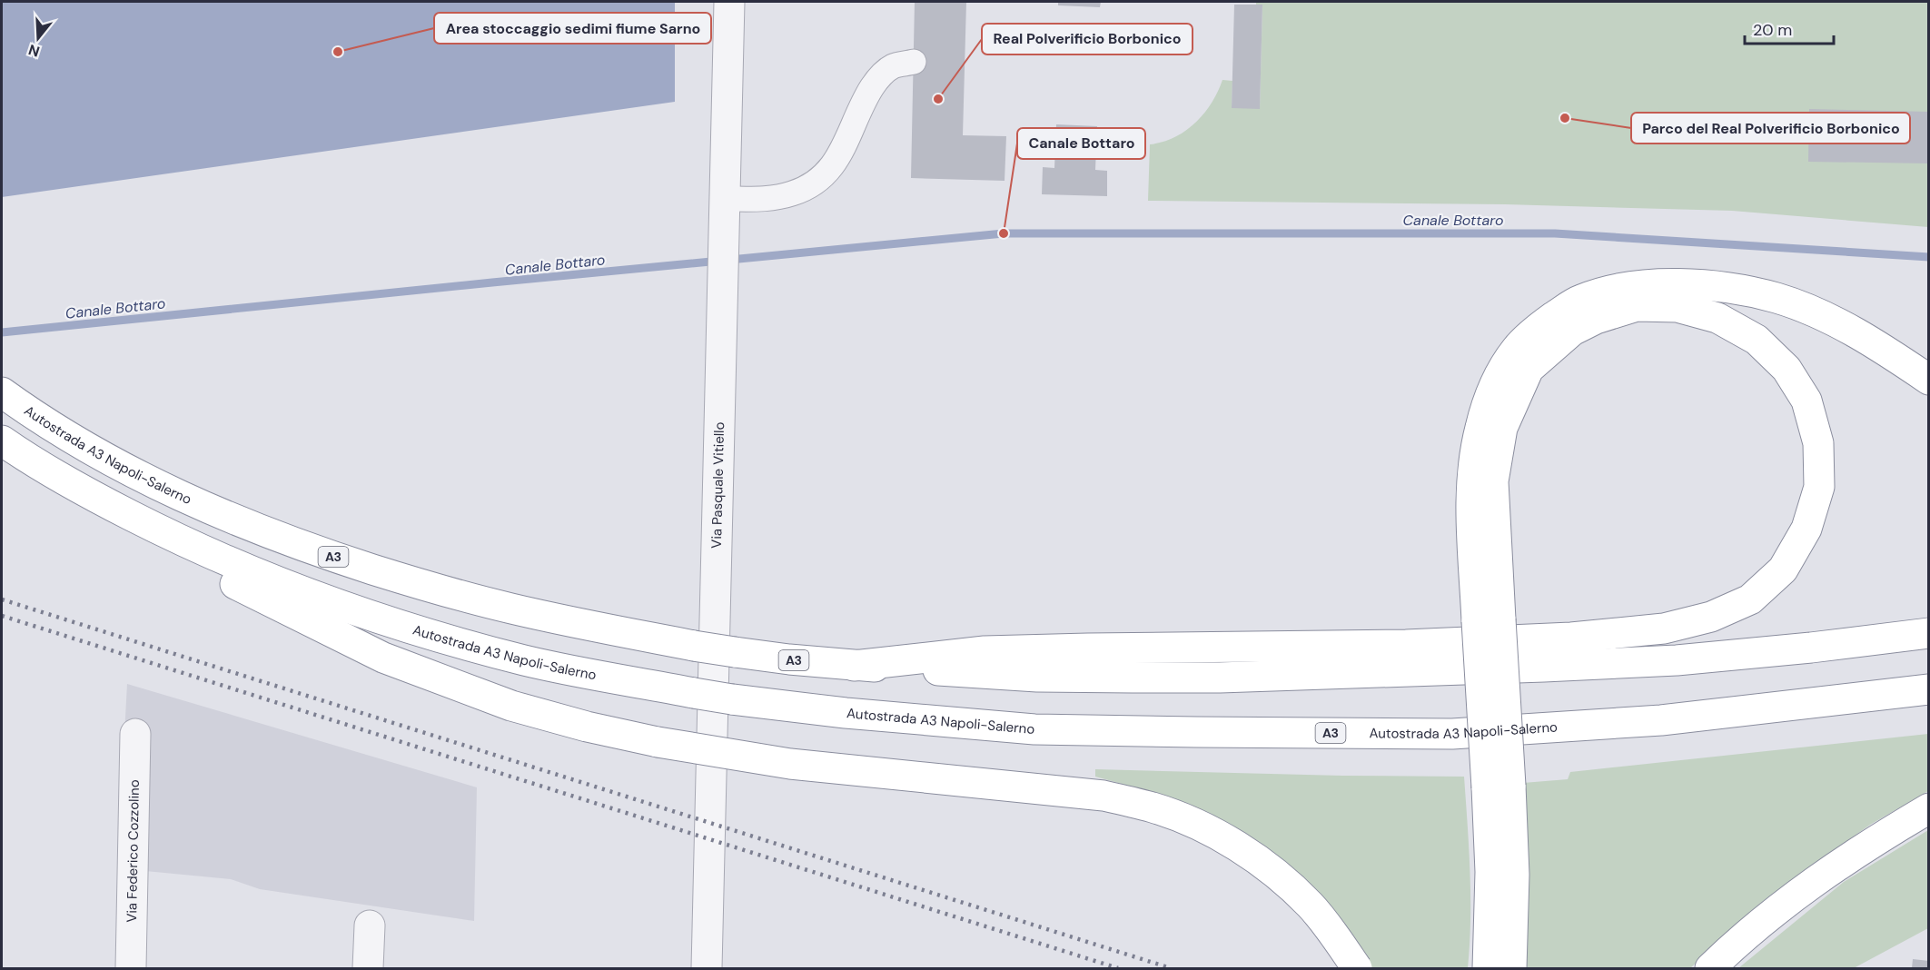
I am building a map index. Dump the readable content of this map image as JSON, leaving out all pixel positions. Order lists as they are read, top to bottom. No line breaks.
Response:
{"streets":{"highway":["Autostrada A3 Napoli-Salerno","A3"],"street":["Via Pasquale Vitiello","Via Federico Cozzolino"]},"water":["Canale Bottaro"],"places":["Area stoccaggio sedimi fiume Sarno","Real Polverificio Borbonico","Parco del Real Polverificio Borbonico","Canale Bottaro"],"scale_bar":"20 m","north":"bottom"}
